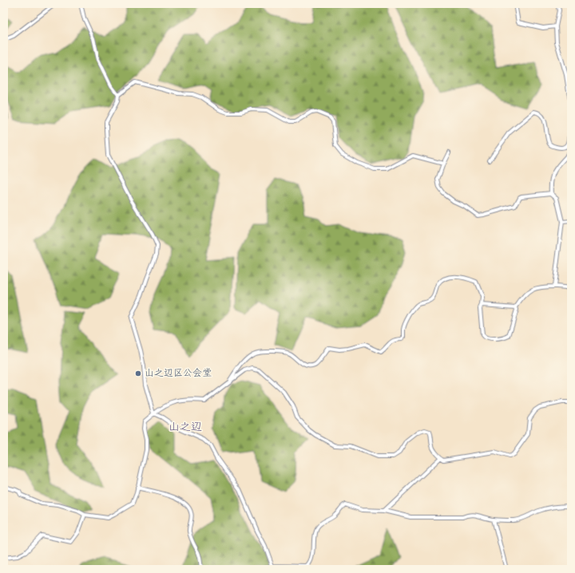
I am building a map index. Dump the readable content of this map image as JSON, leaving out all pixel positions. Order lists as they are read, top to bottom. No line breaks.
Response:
{"districts":["山之辺"],"places":["山之辺区公会堂"]}
